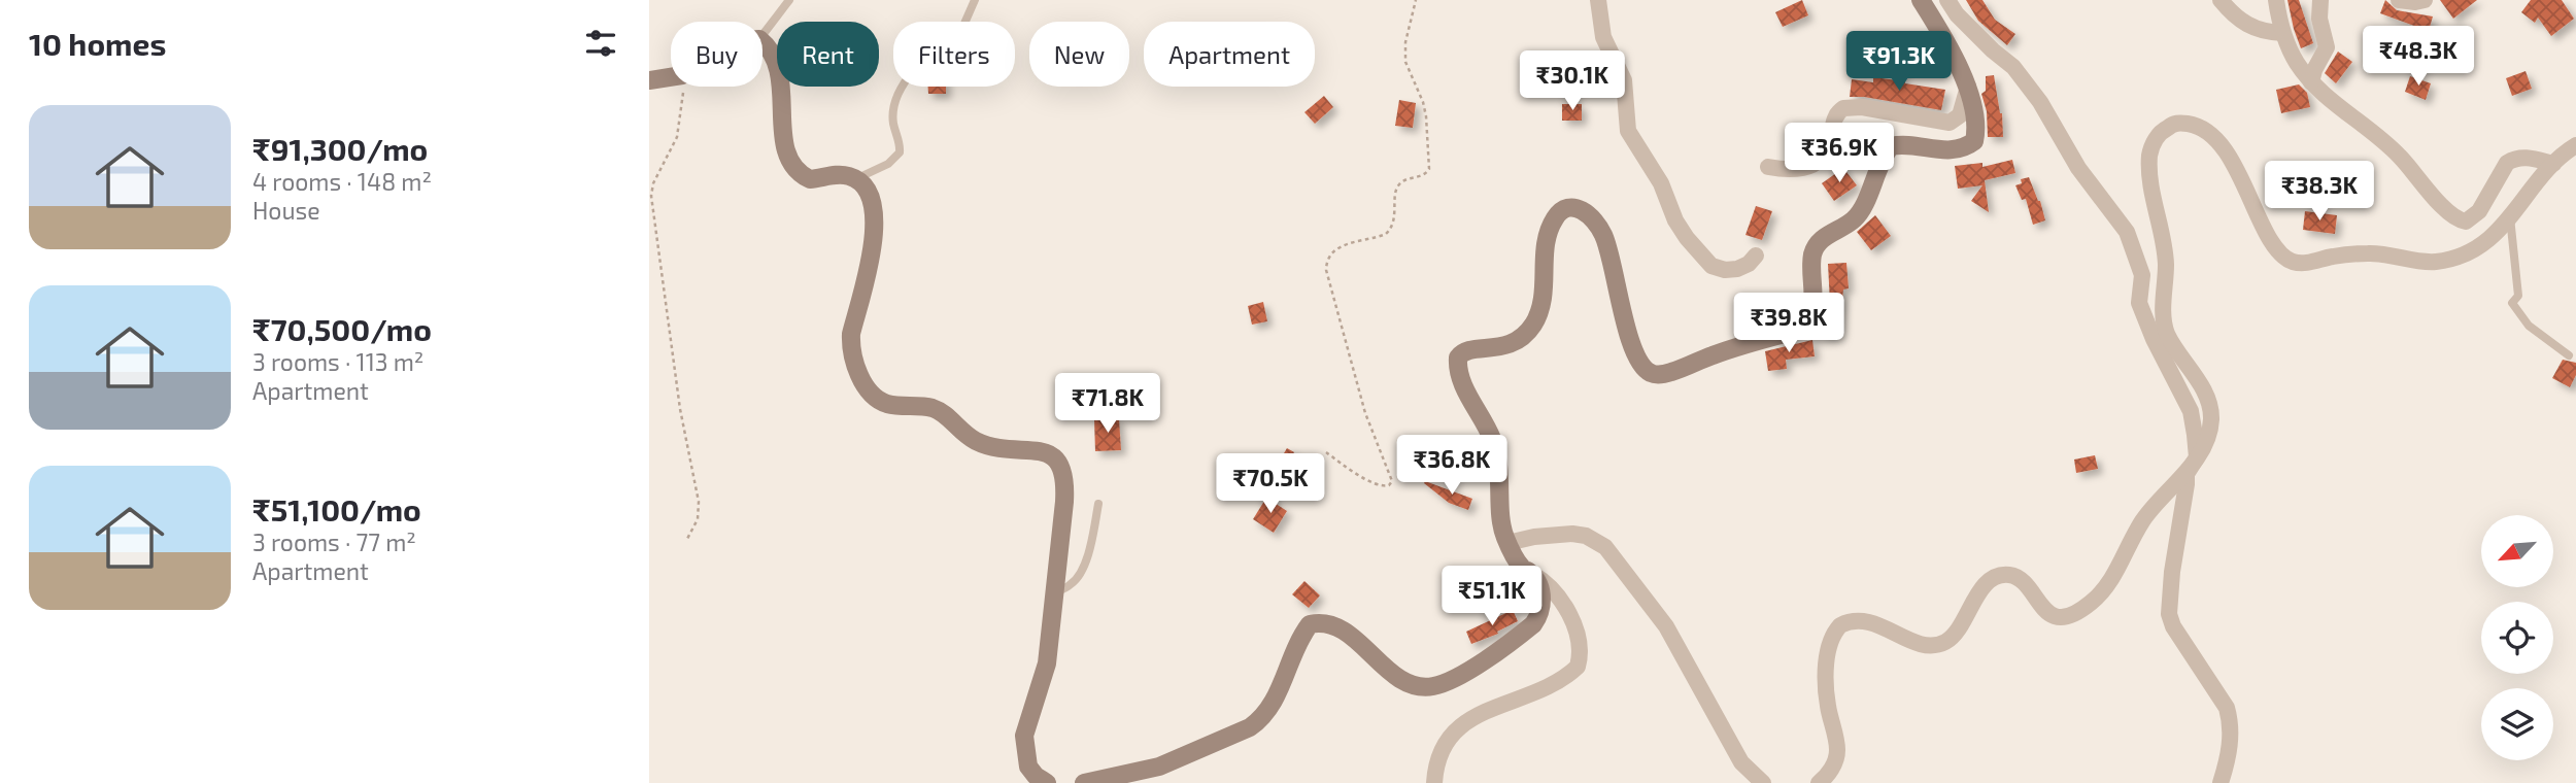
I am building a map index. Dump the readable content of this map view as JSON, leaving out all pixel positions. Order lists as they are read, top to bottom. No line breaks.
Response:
{"north":"bottom left","page":{"heading":"10 homes","chip":["Buy","Rent","Filters","New","Apartment"],"price":["₹48.3K","₹91.3K","₹30.1K","₹36.9K","₹38.3K","₹39.8K","₹71.8K","₹36.8K","₹70.5K","₹51.1K"],"list":[{"name":"₹91,300/mo","note":"4 rooms · 148 m² · House"},{"name":"₹70,500/mo","note":"3 rooms · 113 m² · Apartment"},{"name":"₹51,100/mo","note":"3 rooms · 77 m² · Apartment"}]}}
